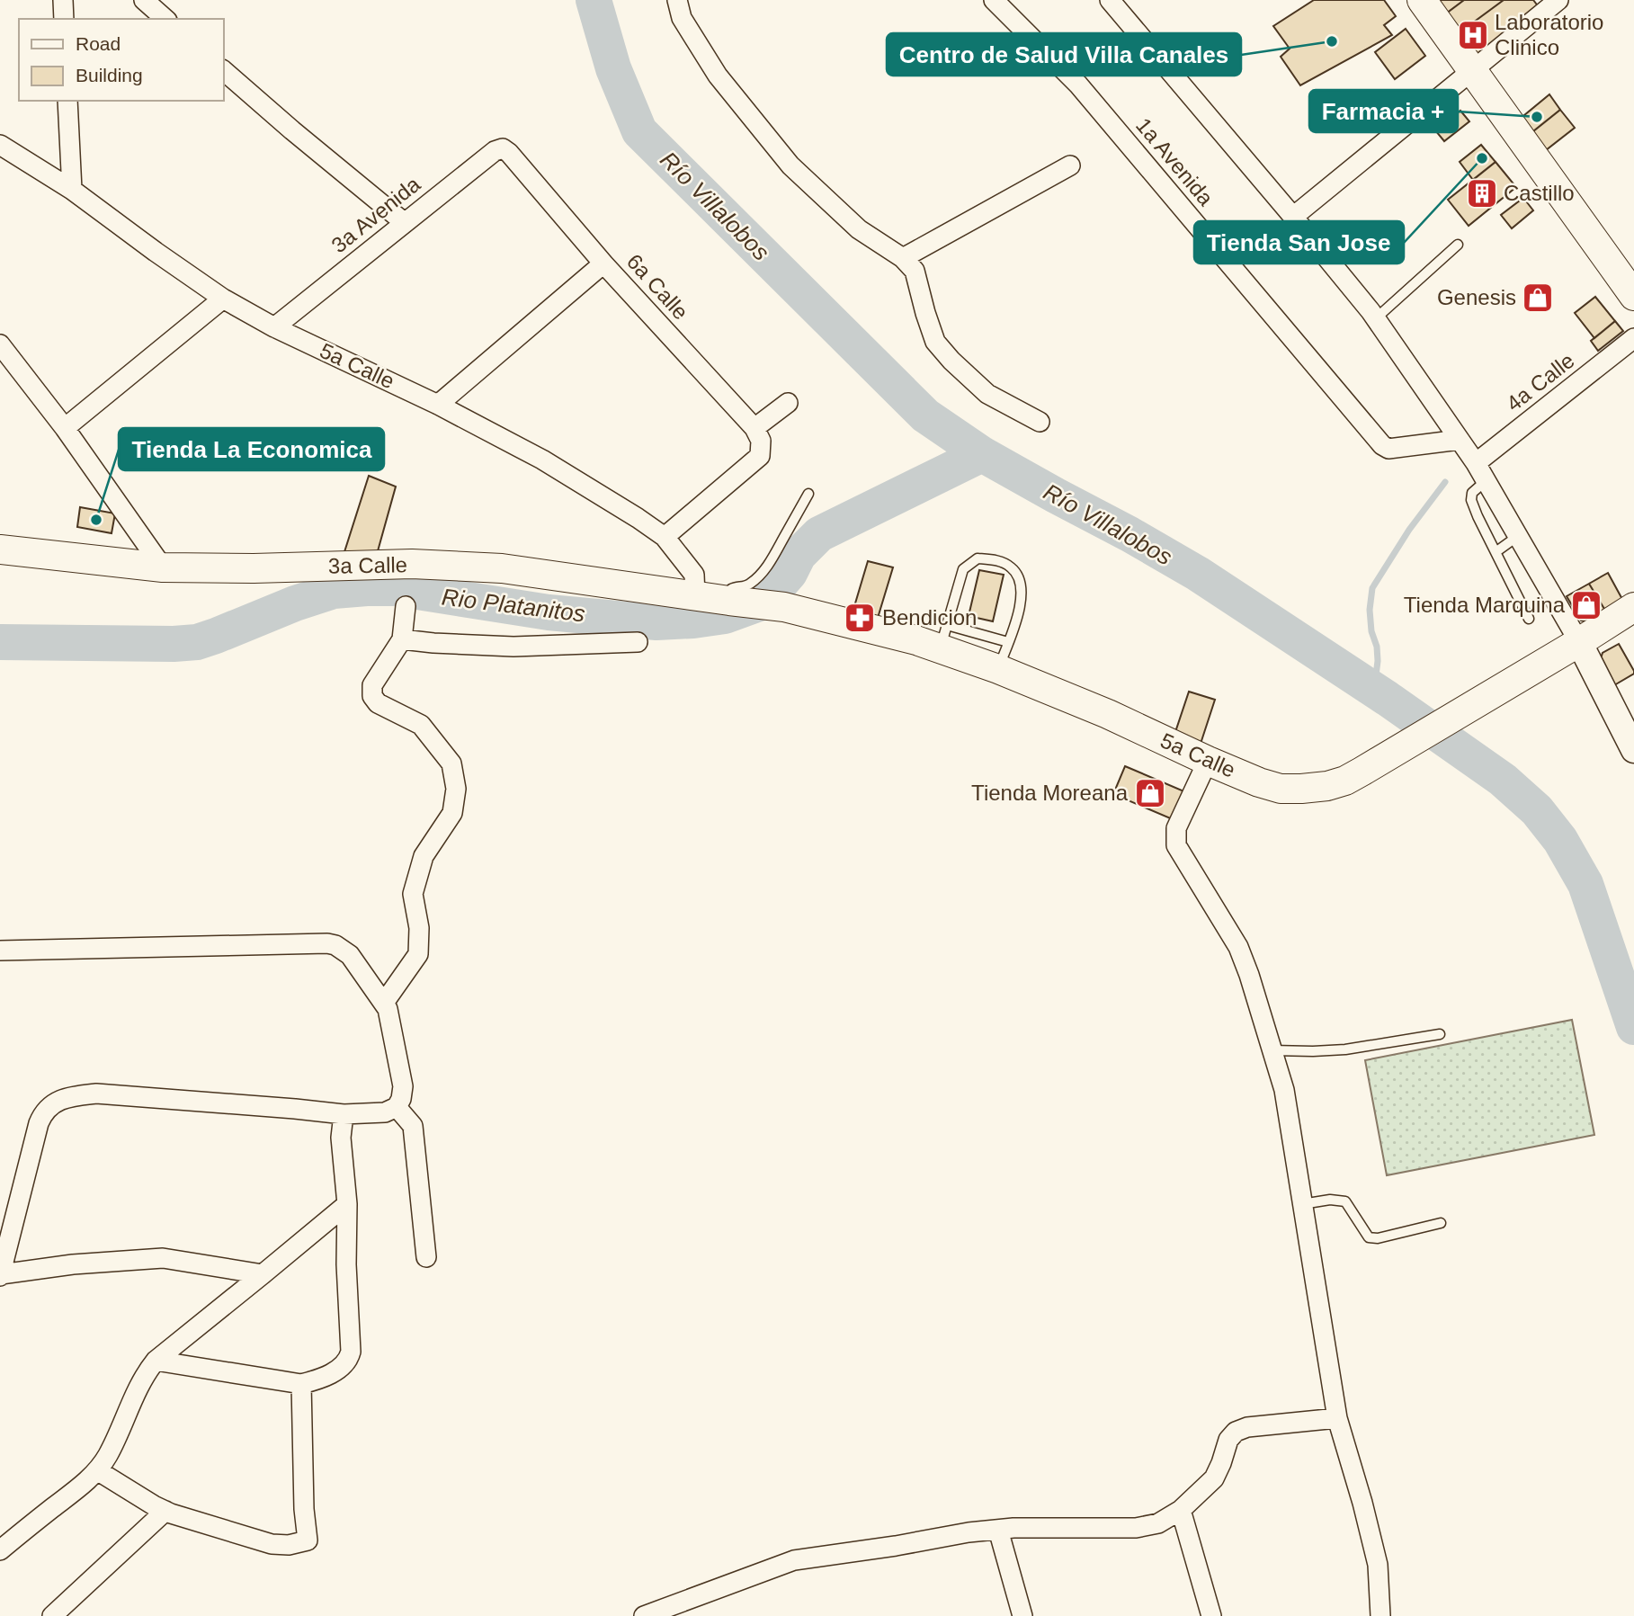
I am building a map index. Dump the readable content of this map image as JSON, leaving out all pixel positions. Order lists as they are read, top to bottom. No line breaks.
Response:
{"streets":{"main road":["5a Calle","3a Calle"],"street":["1a Avenida","3a Avenida","6a Calle","4a Calle"]},"crossings":[["3a Avenida","6a Calle"],["3a Avenida","5a Calle"],["5a Calle","3a Calle"]],"water":["Río Villalobos","Rio Platanitos"],"places":{"hospital":["Laboratorio Clinico"],"other":["Centro de Salud Villa Canales","Farmacia +","Tienda San Jose","Tienda La Economica"],"building":["Castillo"],"shop":["Genesis","Tienda Marquina","Tienda Moreana"],"pharmacy":["Bendicion"]},"legend":["Road","Building"]}
